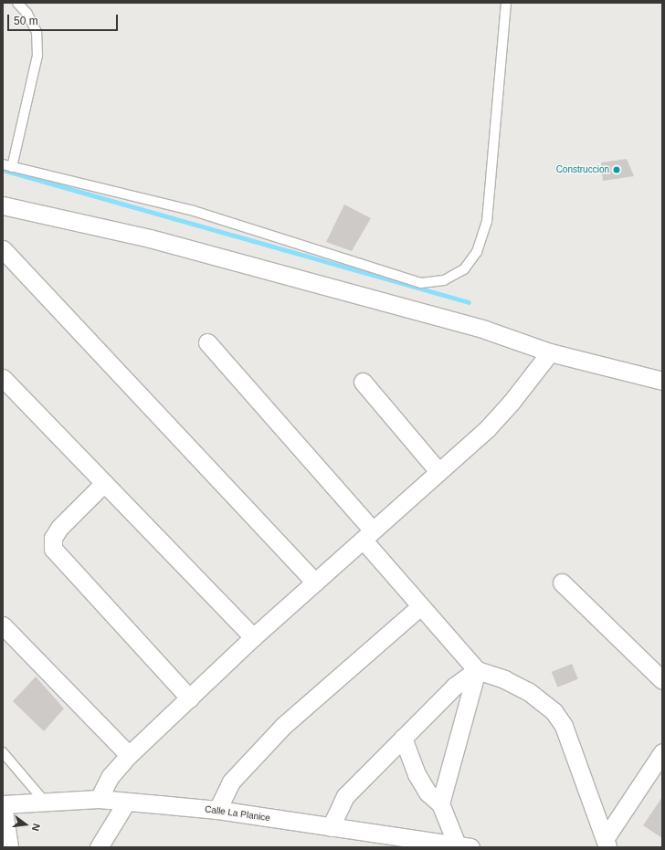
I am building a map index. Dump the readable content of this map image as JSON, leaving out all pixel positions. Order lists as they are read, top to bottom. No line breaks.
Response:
{"streets":{"street":["Calle La Planice"]},"places":["Construccion"],"scale_bar":"50 m","north":"right"}
